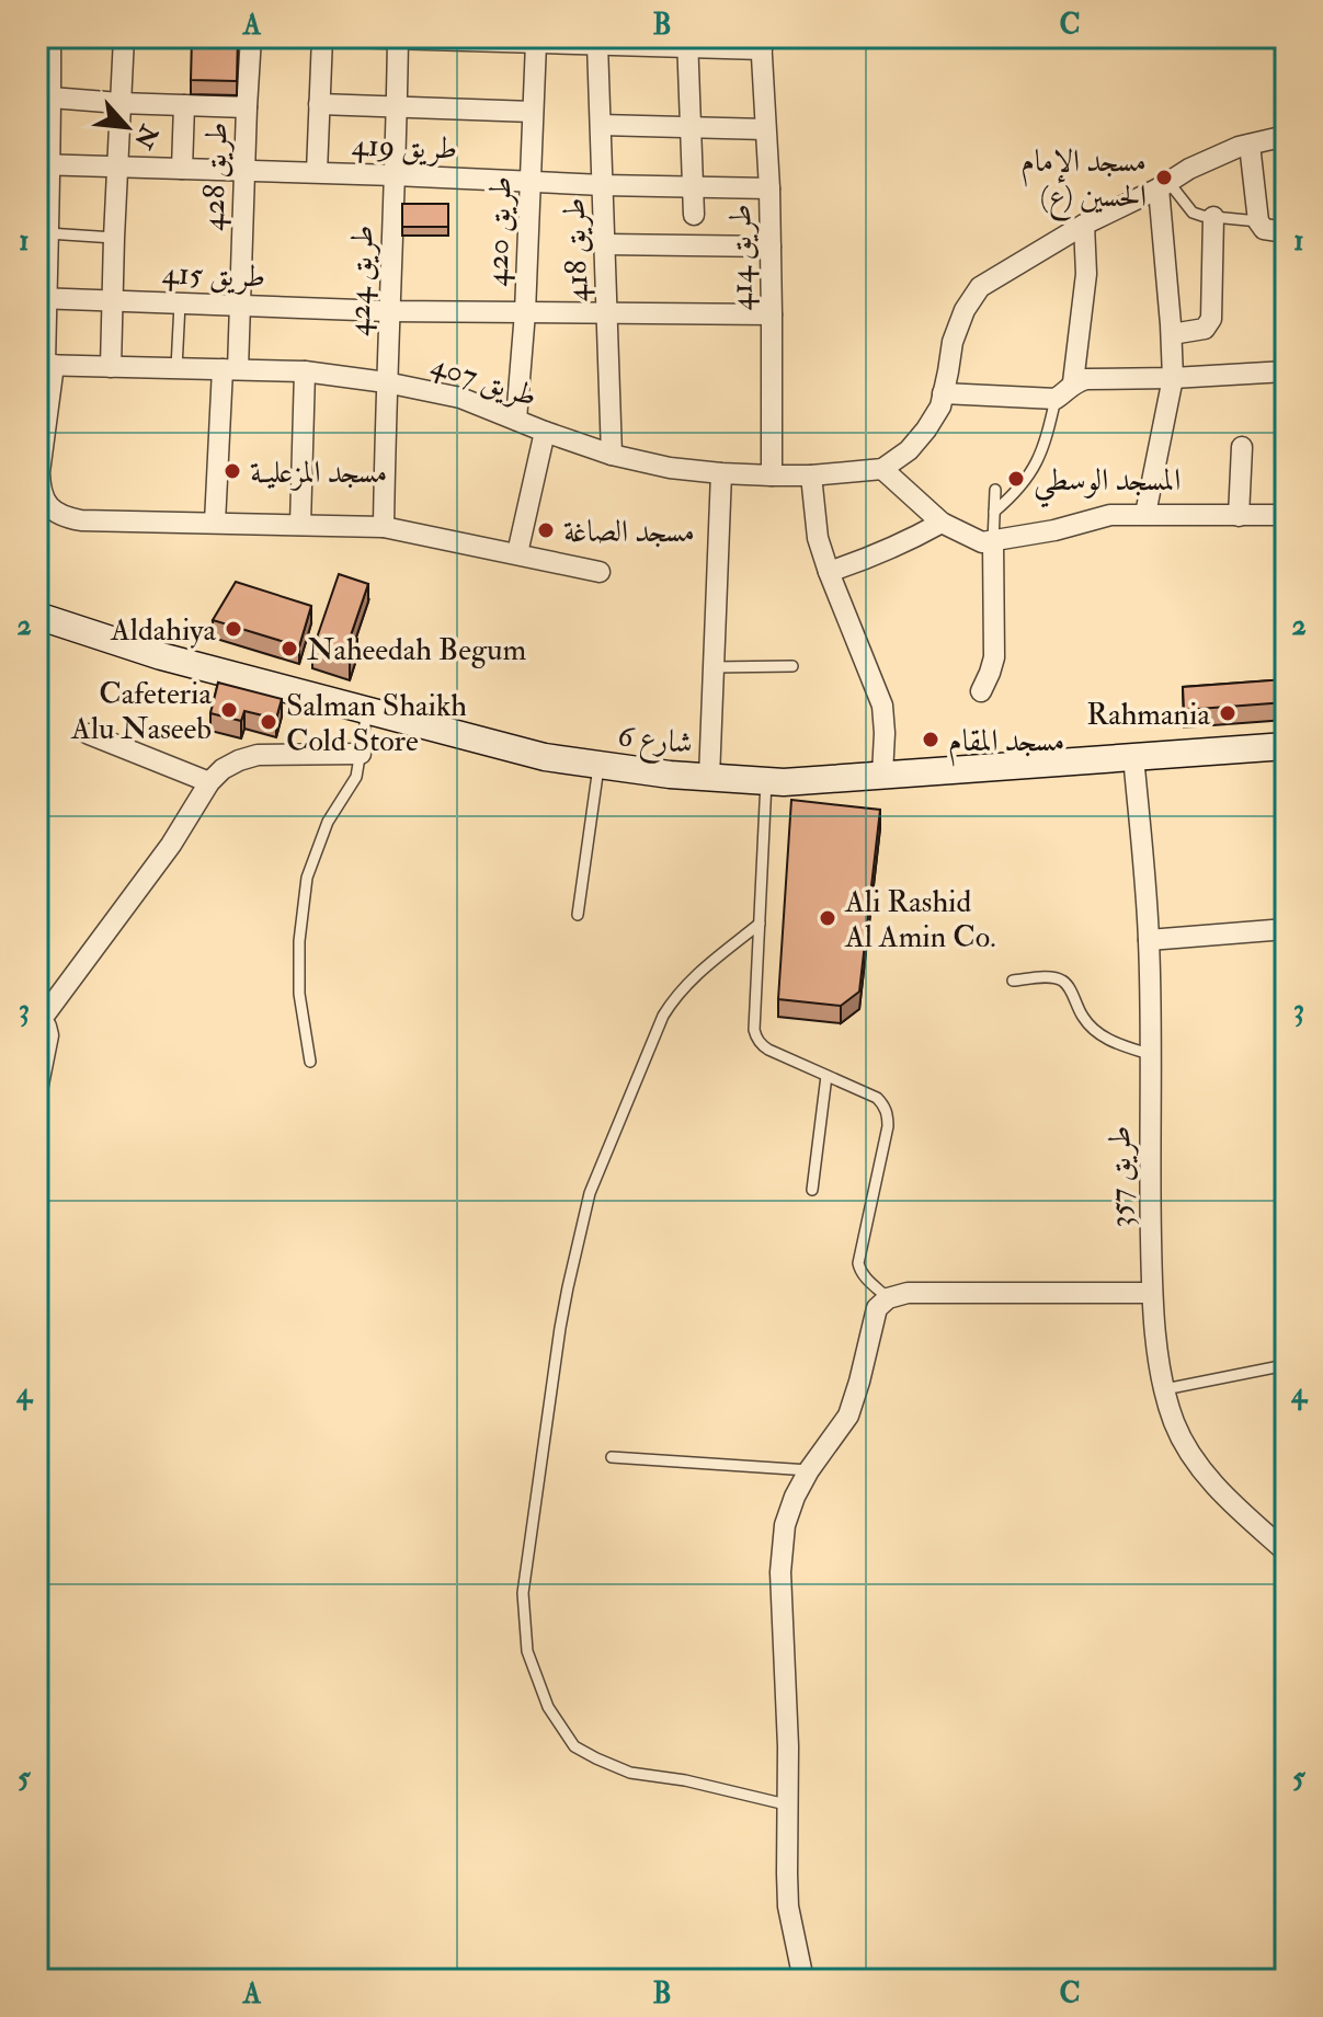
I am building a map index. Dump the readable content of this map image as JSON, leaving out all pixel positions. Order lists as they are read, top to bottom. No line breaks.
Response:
{"streets":{"street":["طريق 419","طريق 428","طريق 420","طريق 418","طريق 414","طريق 415","طريق 424","طريق 407","شارع 6","طريق 357"]},"crossings":[["طريق 419","طريق 428"],["طريق 419","طريق 420"],["طريق 419","طريق 418"],["طريق 419","طريق 414"],["طريق 419","طريق 424"],["طريق 428","طريق 415"],["طريق 428","طريق 407"],["طريق 420","طريق 415"],["طريق 420","طريق 407"],["طريق 418","طريق 415"],["طريق 418","طريق 407"],["طريق 414","طريق 415"],["طريق 414","طريق 407"],["طريق 415","طريق 424"],["طريق 424","طريق 407"],["شارع 6","طريق 357"]],"places":["مسجد الإمام الحسين (ع)","مسجد المزعليـة","المسجد الوسطي","مسجد الصاغة","Aldahiya","Naheedah Begum","Cafeteria Alu Naseeb","Rahmania","Salman Shaikh Cold Store","مسجد المقام","Ali Rashid Al Amin Co."],"north":"bottom right","grid":{"columns":["A","B","C"],"rows":["1","2","3","4","5"]}}
